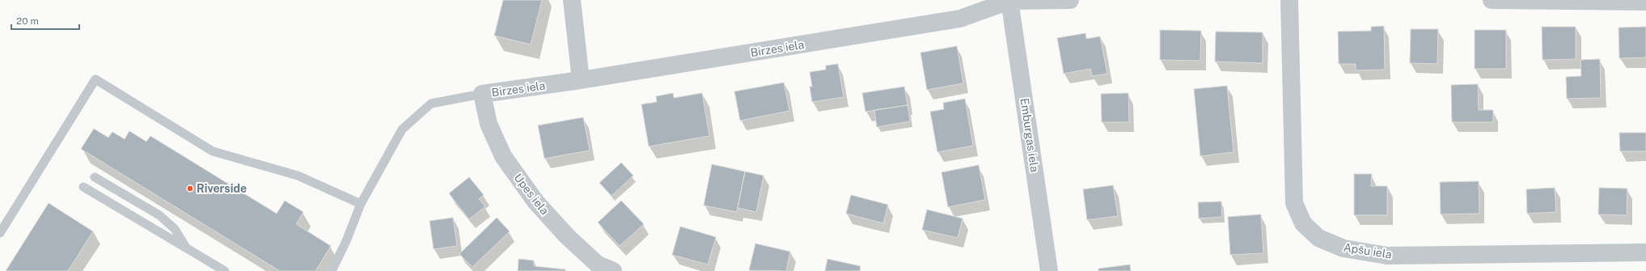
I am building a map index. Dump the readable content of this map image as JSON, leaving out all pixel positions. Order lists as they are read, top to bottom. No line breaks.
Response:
{"streets":{"street":["Birzes iela","Emburgas iela","Upes iela","Apšu iela"]},"crossings":[["Birzes iela","Emburgas iela"],["Birzes iela","Upes iela"]],"places":["Riverside"],"scale_bar":"20 m"}
